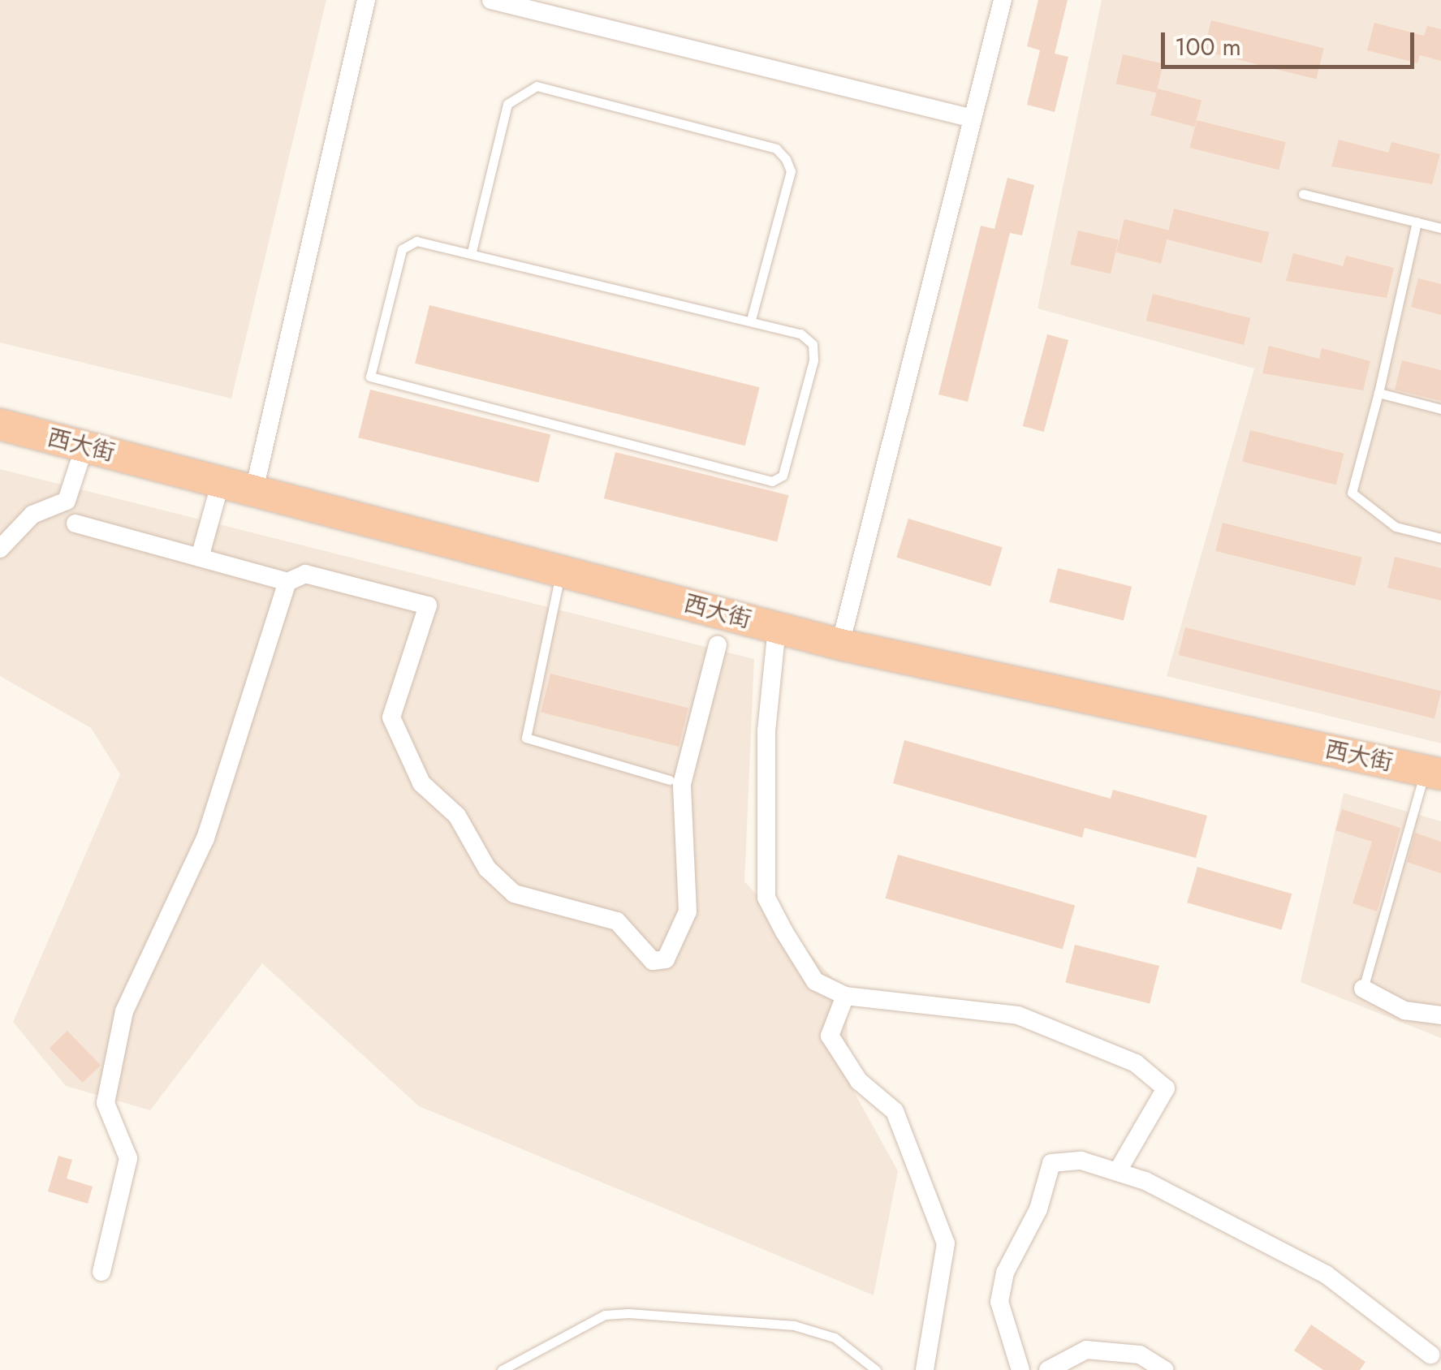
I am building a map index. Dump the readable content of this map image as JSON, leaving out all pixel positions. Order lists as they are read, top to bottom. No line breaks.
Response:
{"streets":{"highway":["西大街"]},"scale_bar":"100 m"}
